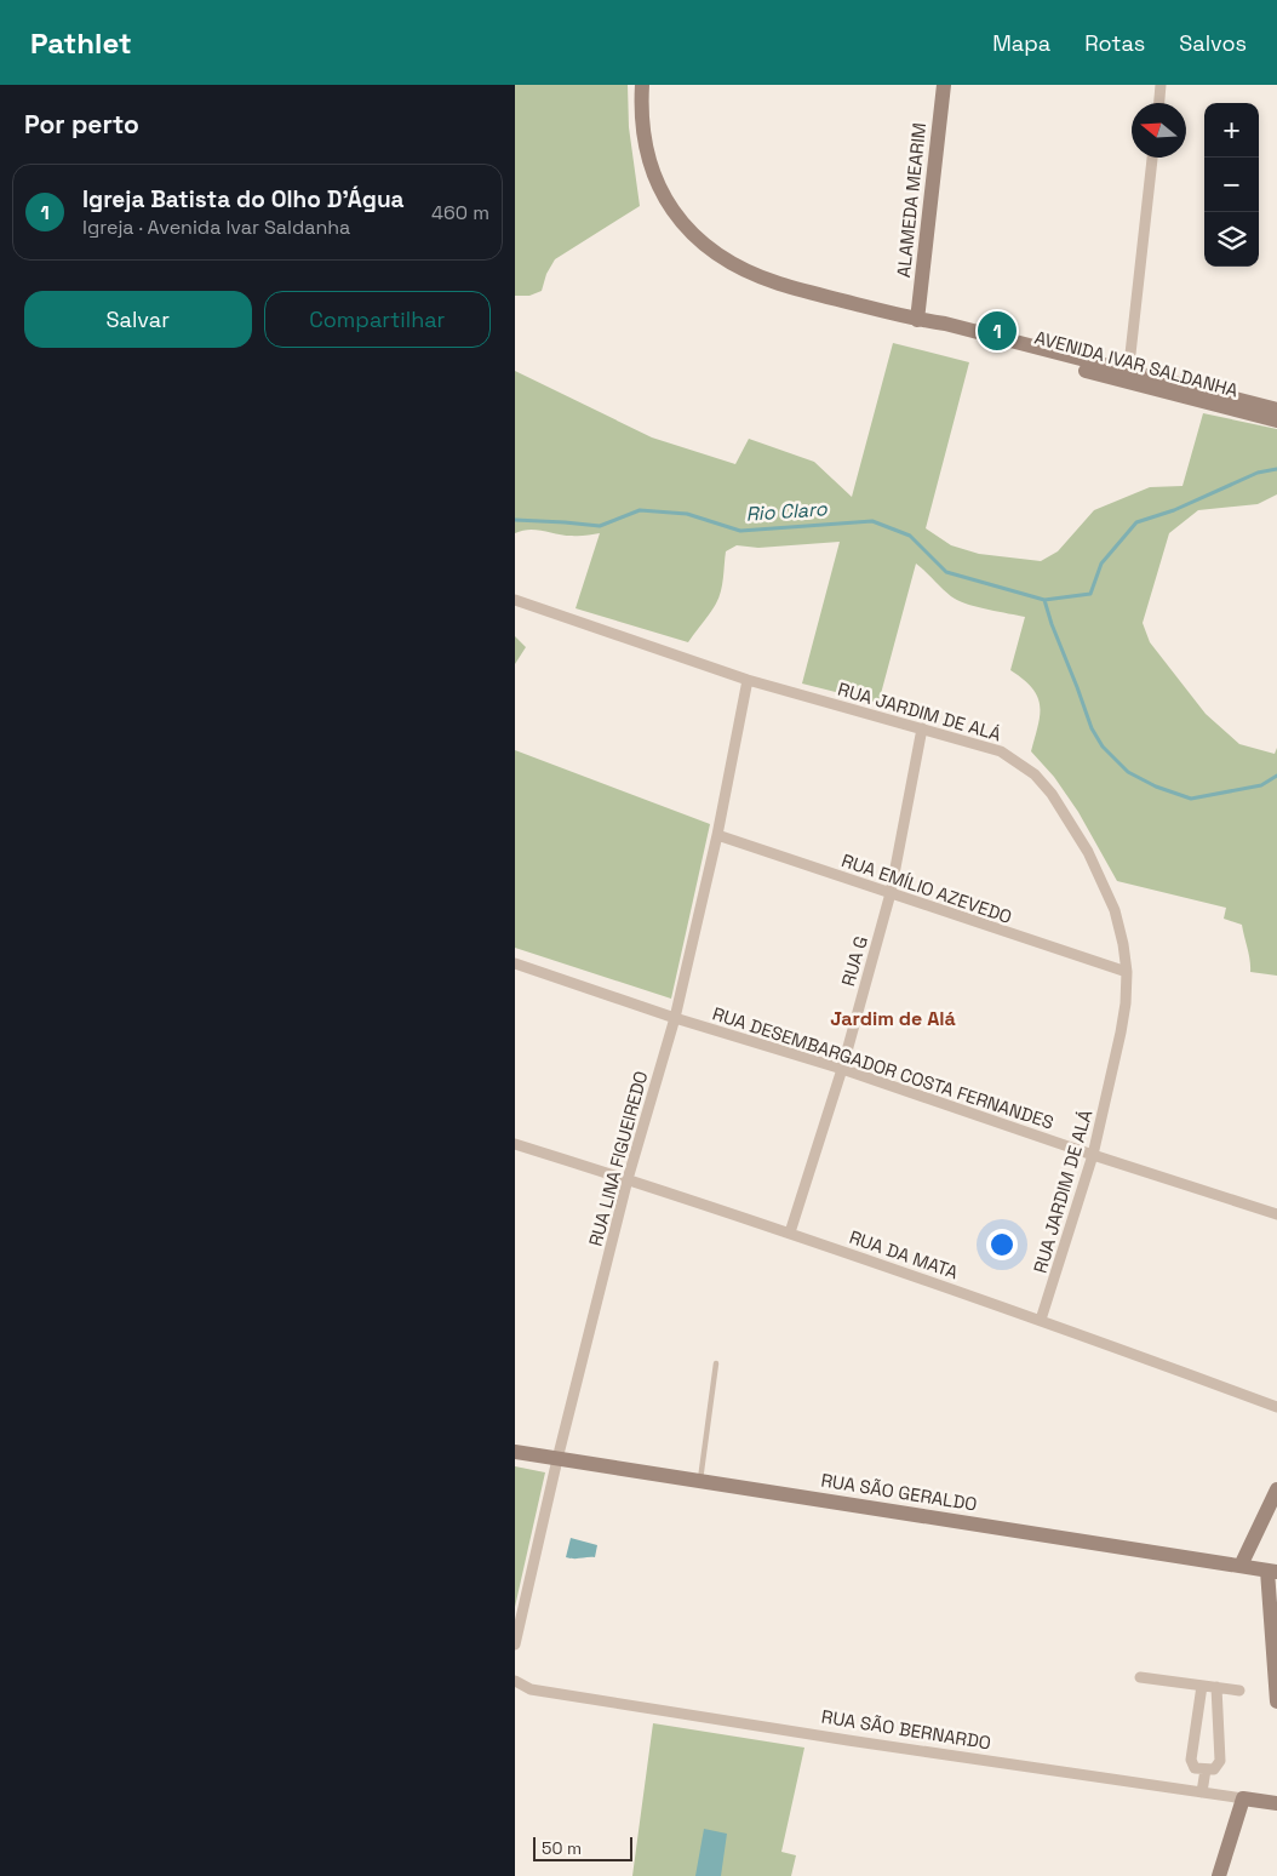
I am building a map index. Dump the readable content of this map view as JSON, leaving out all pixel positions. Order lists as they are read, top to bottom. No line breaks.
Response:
{"streets":{"street":["ALAMEDA MEARIM","AVENIDA IVAR SALDANHA","RUA JARDIM DE ALÁ","RUA EMÍLIO AZEVEDO","RUA G","RUA DESEMBARGADOR COSTA FERNANDES","RUA LINA FIGUEIREDO","RUA DA MATA","RUA SÃO GERALDO","RUA SÃO BERNARDO"]},"crossings":[["ALAMEDA MEARIM","AVENIDA IVAR SALDANHA"],["RUA JARDIM DE ALÁ","RUA EMÍLIO AZEVEDO"],["RUA JARDIM DE ALÁ","RUA G"],["RUA JARDIM DE ALÁ","RUA DESEMBARGADOR COSTA FERNANDES"],["RUA JARDIM DE ALÁ","RUA LINA FIGUEIREDO"],["RUA JARDIM DE ALÁ","RUA DA MATA"],["RUA EMÍLIO AZEVEDO","RUA G"],["RUA EMÍLIO AZEVEDO","RUA LINA FIGUEIREDO"],["RUA G","RUA DESEMBARGADOR COSTA FERNANDES"],["RUA G","RUA DA MATA"],["RUA DESEMBARGADOR COSTA FERNANDES","RUA LINA FIGUEIREDO"],["RUA LINA FIGUEIREDO","RUA DA MATA"],["RUA LINA FIGUEIREDO","RUA SÃO GERALDO"]],"districts":["Jardim de Alá"],"water":["Rio Claro"],"scale_bar":"50 m","north":"left","page":{"header":"Pathlet","nav":["Mapa","Rotas","Salvos"],"heading":"Por perto","map_buttons":["+","−"],"list":[{"mark":"1","name":"Igreja Batista do Olho D'Água","note":"Igreja · Avenida Ivar Saldanha","value":"460 m"}],"buttons":["Salvar","Compartilhar"],"pins":"1","scale":"50 m"}}
